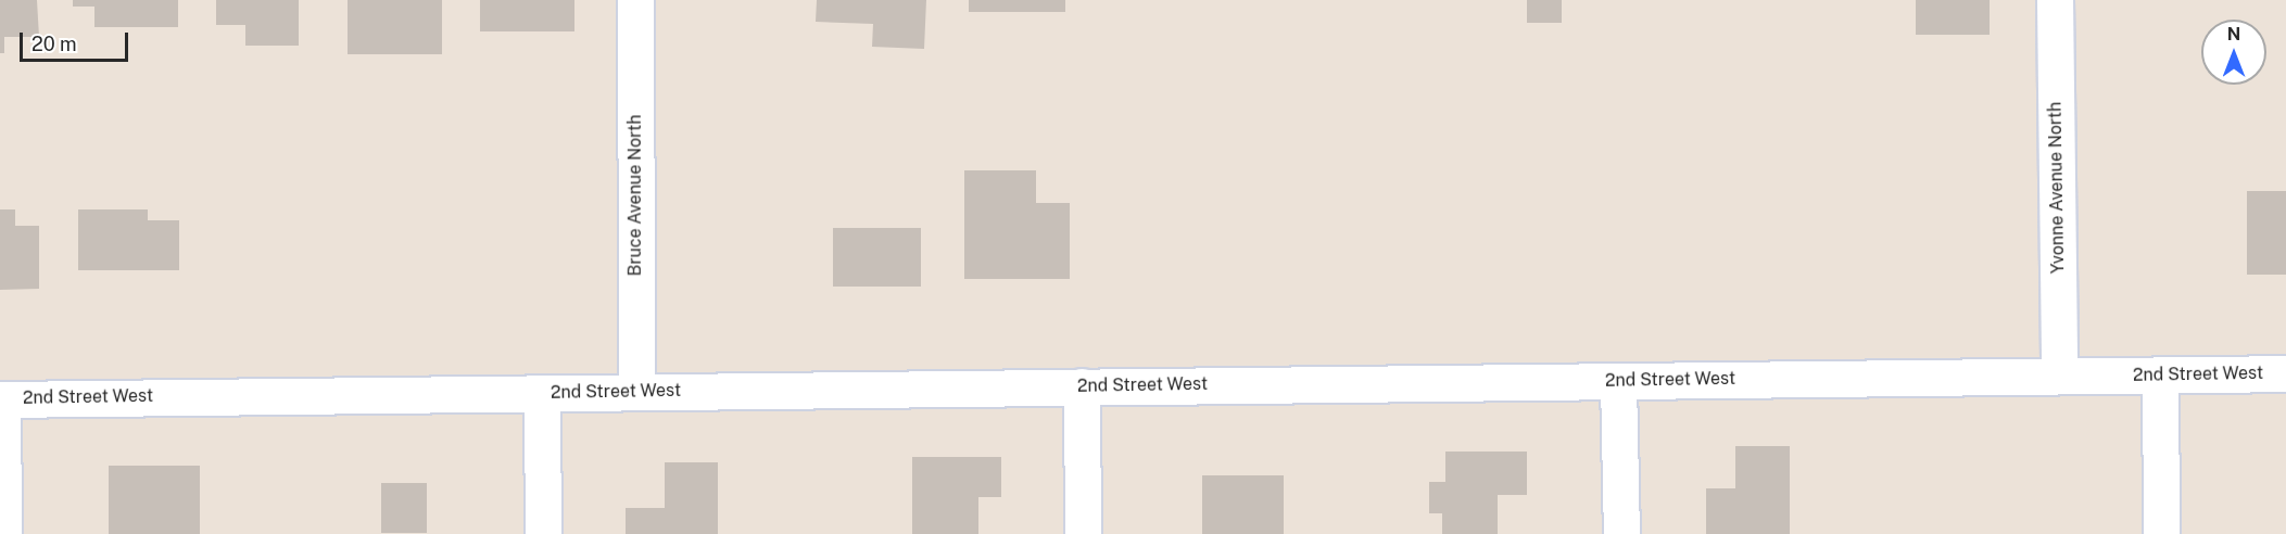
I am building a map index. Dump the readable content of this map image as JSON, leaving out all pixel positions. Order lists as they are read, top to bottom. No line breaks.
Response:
{"streets":{"street":["Yvonne Avenue North","Bruce Avenue North","2nd Street West"]},"crossings":[["Yvonne Avenue North","2nd Street West"],["Bruce Avenue North","2nd Street West"]],"scale_bar":"20 m","north":"top"}
